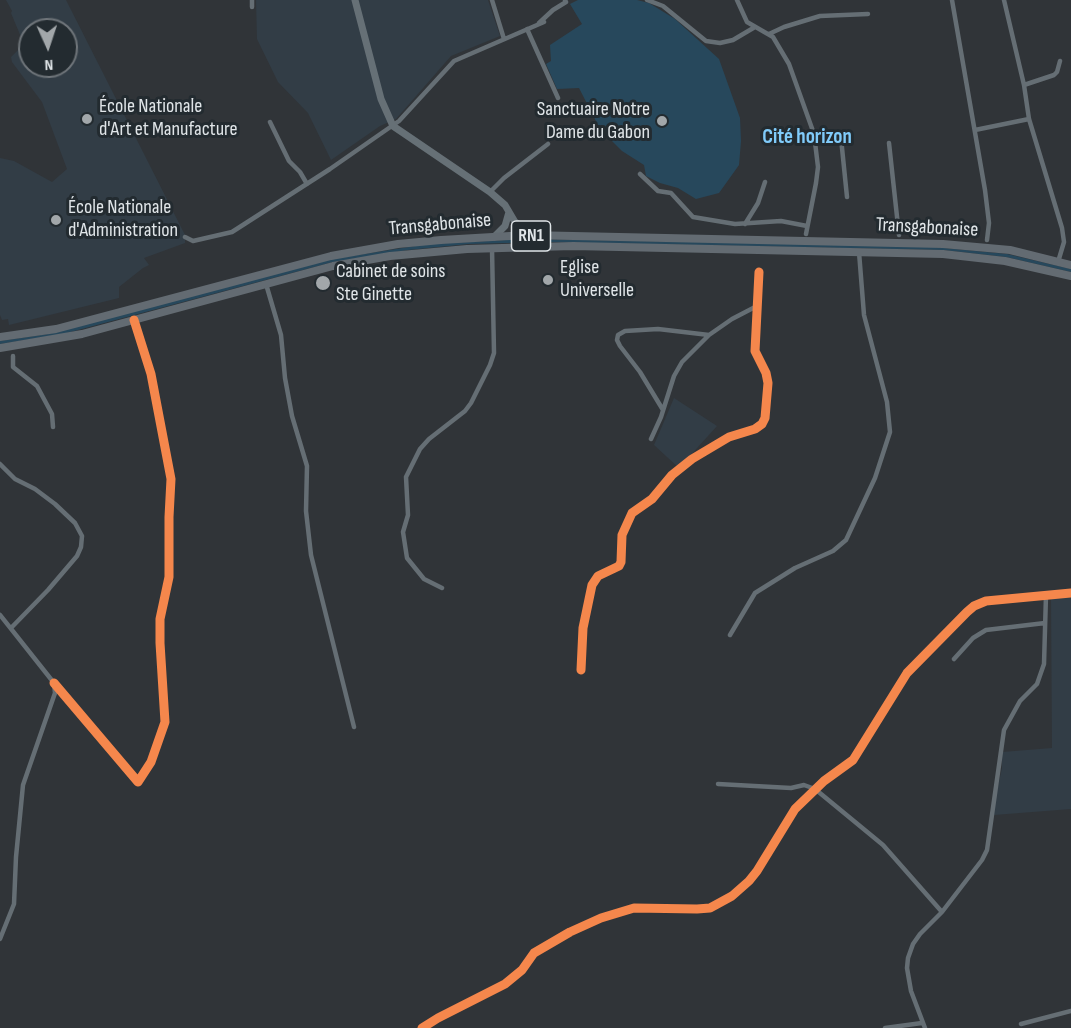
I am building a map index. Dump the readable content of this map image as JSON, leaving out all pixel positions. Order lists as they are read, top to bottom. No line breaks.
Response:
{"streets":{"highway":["Transgabonaise","RN1"]},"districts":["Cité horizon"],"places":["École Nationale d'Art et Manufacture","Sanctuaire Notre Dame du Gabon","École Nationale d'Administration","Eglise Universelle","Cabinet de soins Ste Ginette"],"north":"bottom"}
